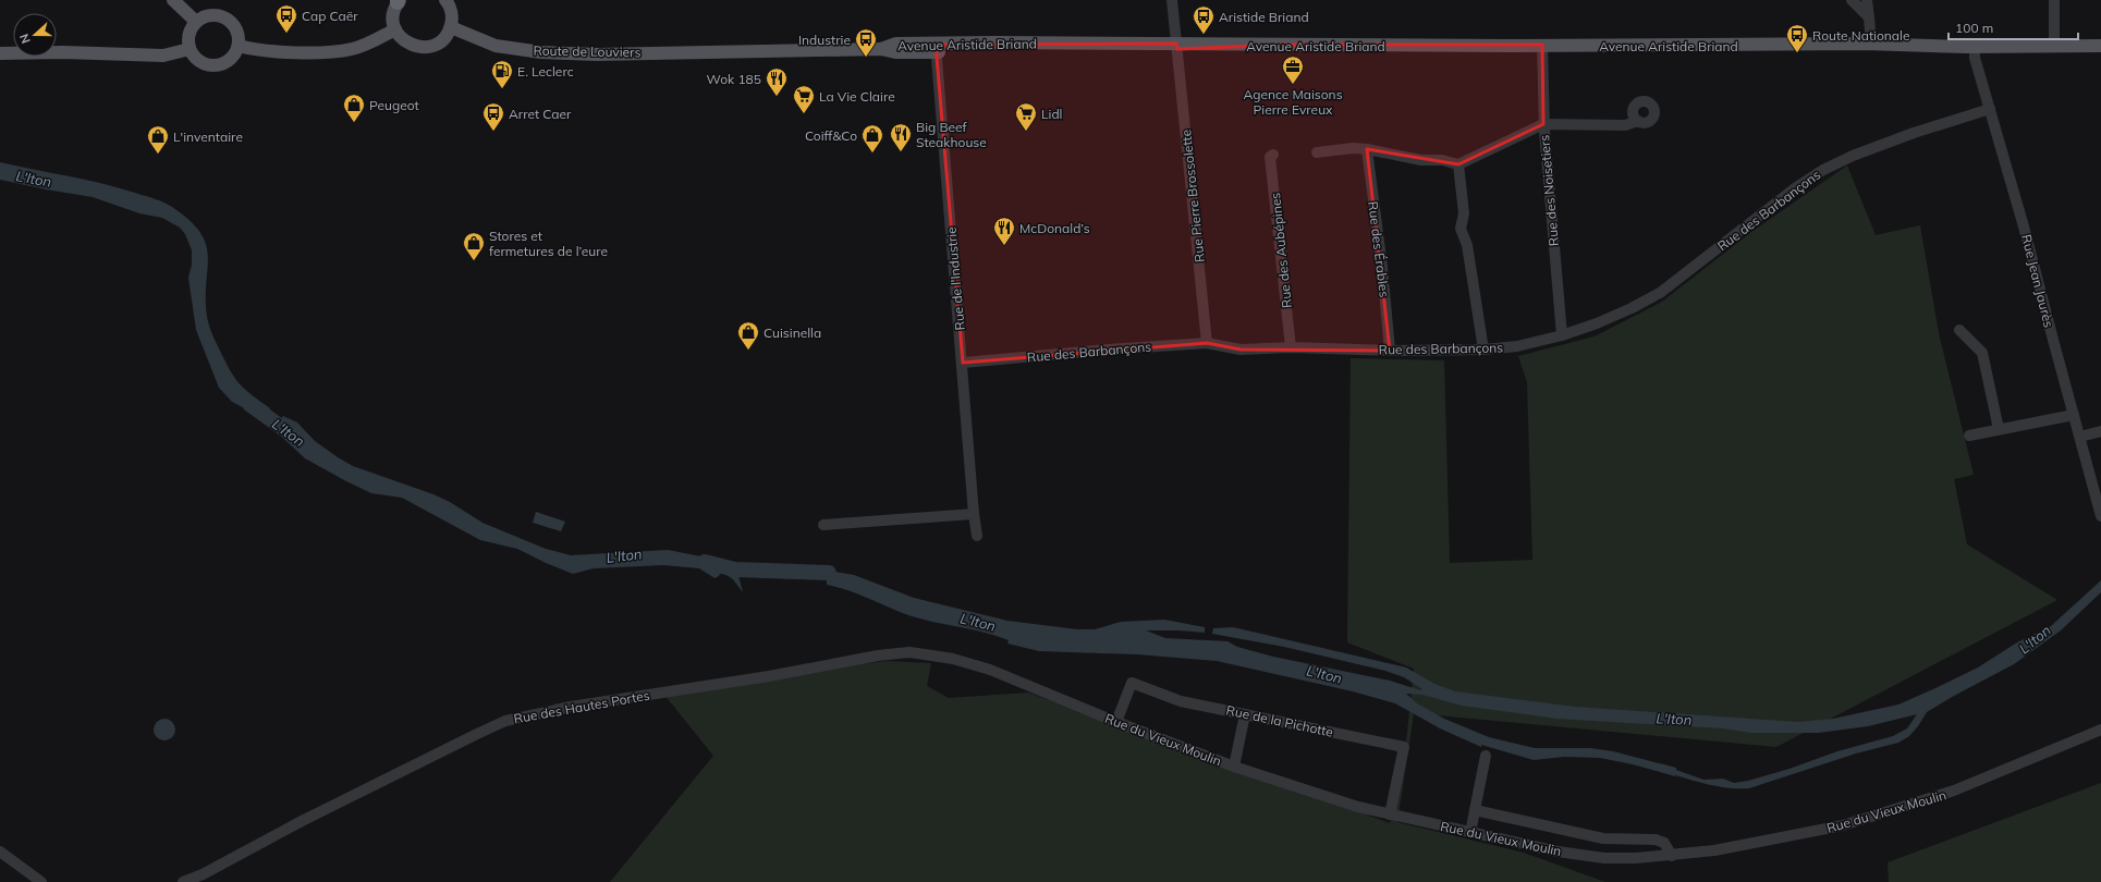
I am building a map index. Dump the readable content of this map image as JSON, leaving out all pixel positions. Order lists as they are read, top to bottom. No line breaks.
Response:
{"streets":{"main road":["Avenue Aristide Briand","Route de Louviers"],"street":["Rue des Noisetiers","Rue Pierre Brossolette","Rue des Barbançons","Rue des Érables","Rue des Aubépines","Rue de l'Industrie","Rue Jean Jaurès","Rue des Hautes Portes","Rue de la Pichotte","Rue du Vieux Moulin"]},"crossings":[["Avenue Aristide Briand","Route de Louviers"],["Avenue Aristide Briand","Rue des Noisetiers"],["Avenue Aristide Briand","Rue Pierre Brossolette"],["Avenue Aristide Briand","Rue de l'Industrie"],["Avenue Aristide Briand","Rue Jean Jaurès"],["Rue des Noisetiers","Rue des Barbançons"],["Rue Pierre Brossolette","Rue des Barbançons"],["Rue des Barbançons","Rue des Érables"],["Rue des Barbançons","Rue des Aubépines"],["Rue des Barbançons","Rue de l'Industrie"],["Rue des Barbançons","Rue Jean Jaurès"],["Rue des Hautes Portes","Rue du Vieux Moulin"],["Rue de la Pichotte","Rue du Vieux Moulin"]],"water":["L'Iton"],"places":{"bus stop":["Cap Caër","Aristide Briand","Route Nationale","Industrie","Arret Caer"],"office":["Agence Maisons Pierre Evreux"],"fuel station":["E. Leclerc"],"restaurant":["Wok 185","Big Beef Steakhouse","McDonald’s"],"supermarket":["La Vie Claire","Lidl"],"shop":["Peugeot","Coiff&Co","L'inventaire","Stores et fermetures de l’eure","Cuisinella"]},"scale_bar":"100 m","north":"left"}
